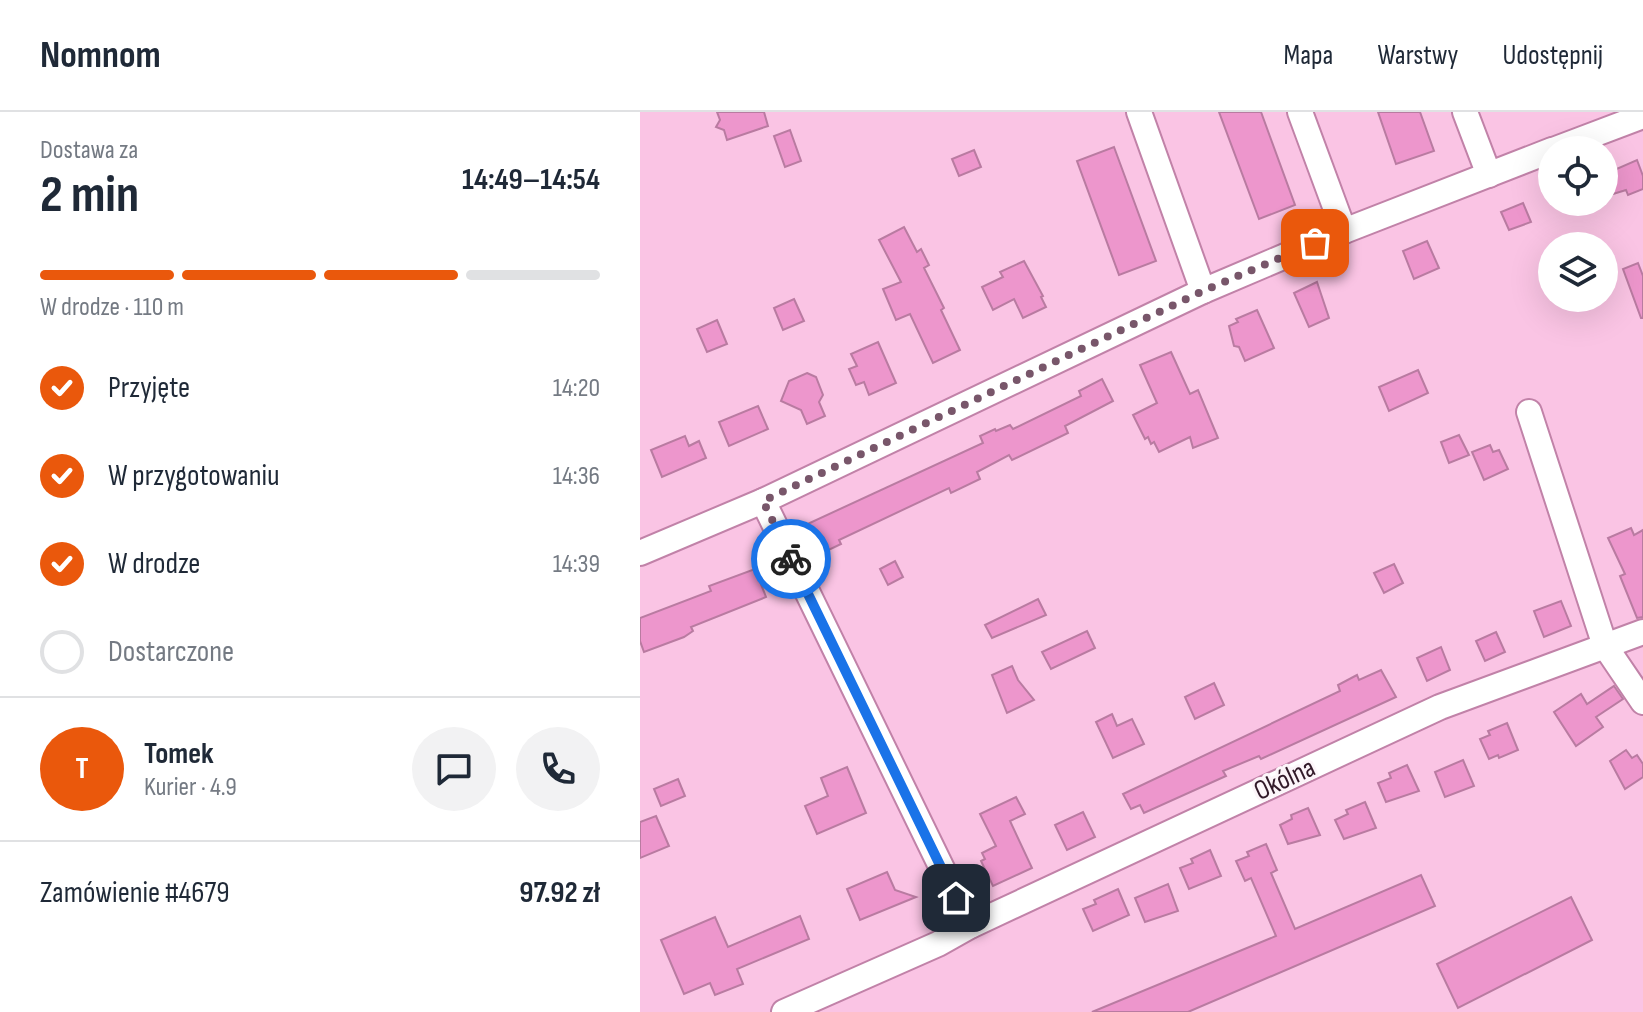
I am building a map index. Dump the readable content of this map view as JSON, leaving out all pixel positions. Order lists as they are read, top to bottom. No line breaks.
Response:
{"streets":{"street":["Okólna"]},"page":{"header":"Nomnom","nav":["Mapa","Warstwy","Udostępnij"],"heading":["2 min","Dostawa za","14:49–14:54"],"panel":["Tomek","Kurier · 4.9","Zamówienie #4679","97.92 zł"],"bar":"W drodze · 110 m","list":[["Przyjęte","14:20"],["W przygotowaniu","14:36"],["W drodze","14:39"],"Dostarczone"],"round":"T"}}
